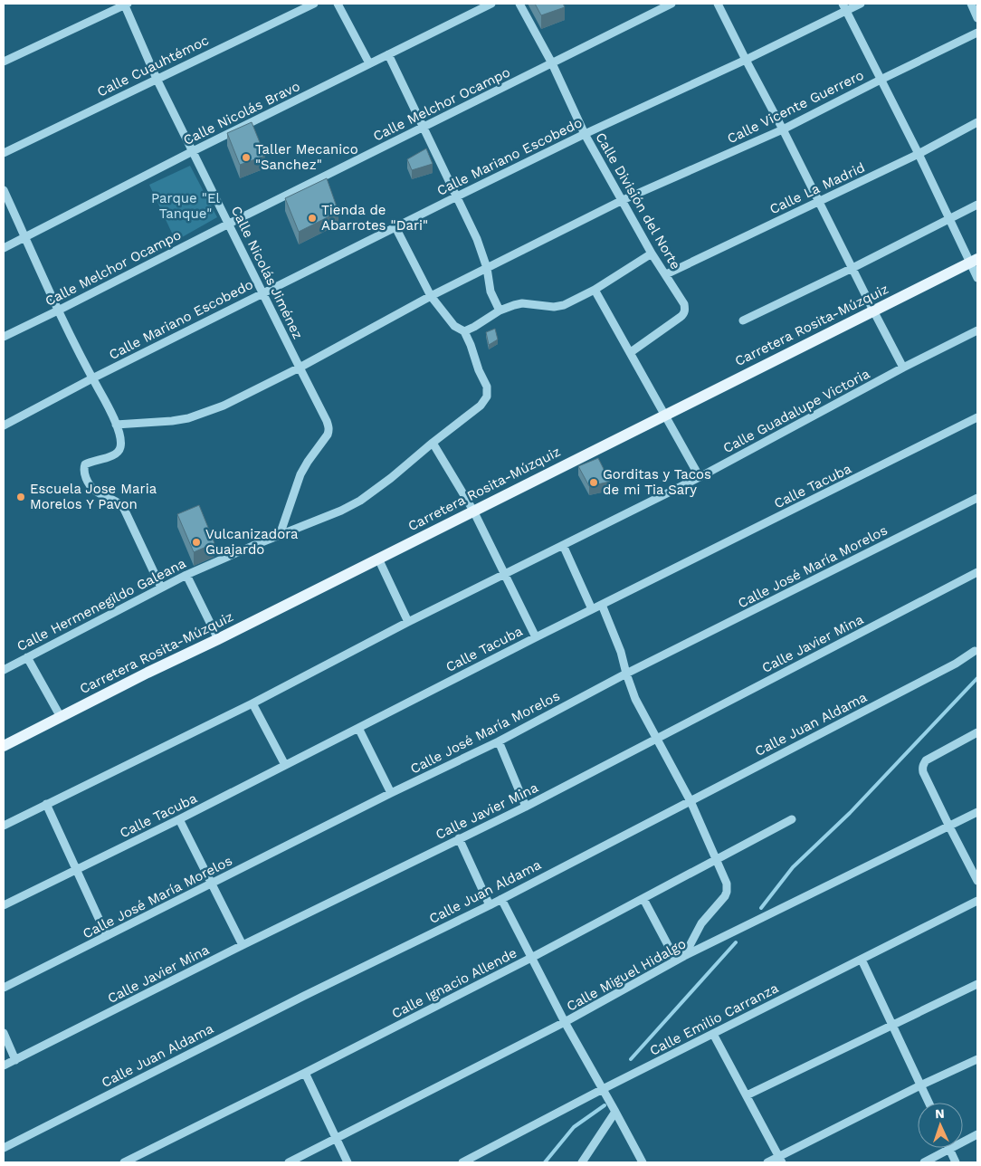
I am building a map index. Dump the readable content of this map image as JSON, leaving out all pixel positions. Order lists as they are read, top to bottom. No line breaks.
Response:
{"streets":{"main road":["Carretera Rosita-Múzquiz"],"street":["Calle Cuauhtémoc","Calle Melchor Ocampo","Calle Vicente Guerrero","Calle Nicolás Bravo","Calle Mariano Escobedo","Calle La Madrid","Calle División del Norte","Calle Nicolás Jiménez","Calle Guadalupe Victoria","Calle Tacuba","Calle José María Morelos","Calle Hermenegildo Galeana","Calle Javier Mina","Calle Juan Aldama","Calle Miguel Hidalgo","Calle Ignacio Allende","Calle Emilio Carranza"]},"crossings":[["Calle Cuauhtémoc","Calle Nicolás Jiménez"],["Calle Melchor Ocampo","Calle División del Norte"],["Calle Melchor Ocampo","Calle Nicolás Jiménez"],["Calle Vicente Guerrero","Calle División del Norte"],["Calle Vicente Guerrero","Calle Nicolás Jiménez"],["Calle Nicolás Bravo","Calle Nicolás Jiménez"],["Calle Mariano Escobedo","Calle División del Norte"],["Calle Mariano Escobedo","Calle Nicolás Jiménez"],["Calle La Madrid","Calle División del Norte"],["Calle Nicolás Jiménez","Calle Hermenegildo Galeana"]],"parks":["Parque \"El Tanque\""],"places":["Taller Mecanico \"Sanchez\"","Tienda de Abarrotes \"Dari\"","Gorditas y Tacos de mi Tia Sary","Escuela Jose Maria Morelos Y Pavon","Vulcanizadora Guajardo"],"north":"top"}
